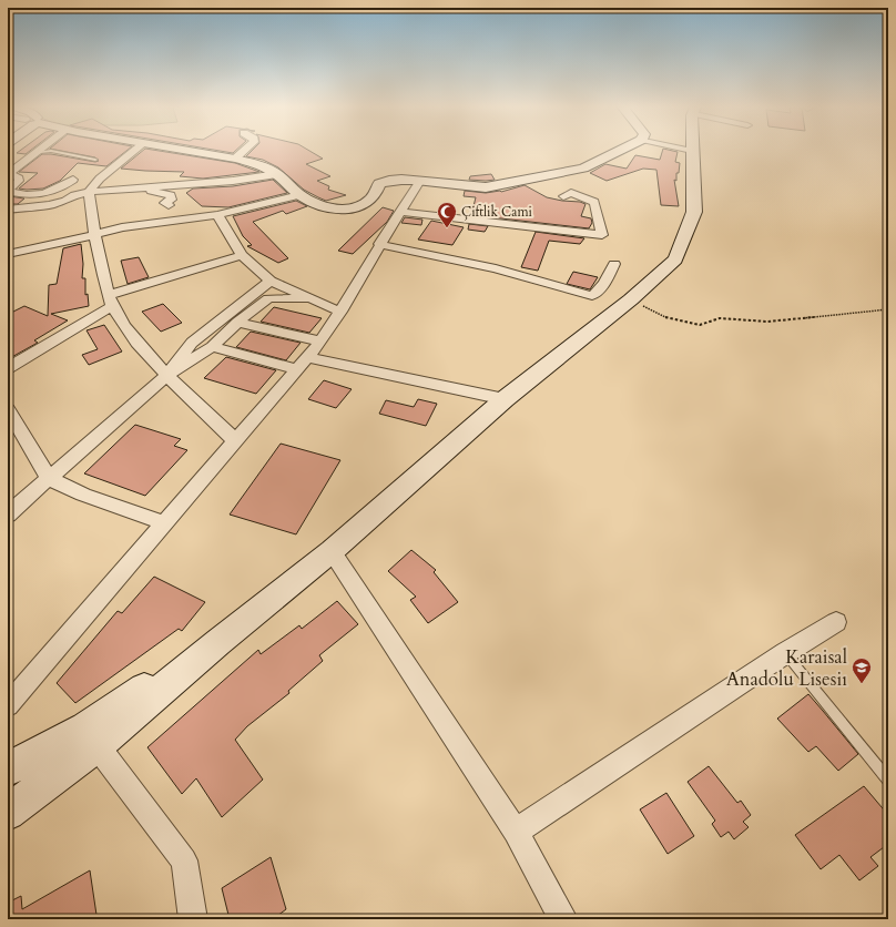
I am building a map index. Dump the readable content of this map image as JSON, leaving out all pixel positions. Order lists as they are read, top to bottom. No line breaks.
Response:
{"places":{"mosque":["Çiftlik Cami"],"school or university":["Karaisal Anadolu Lisesiı"]}}
